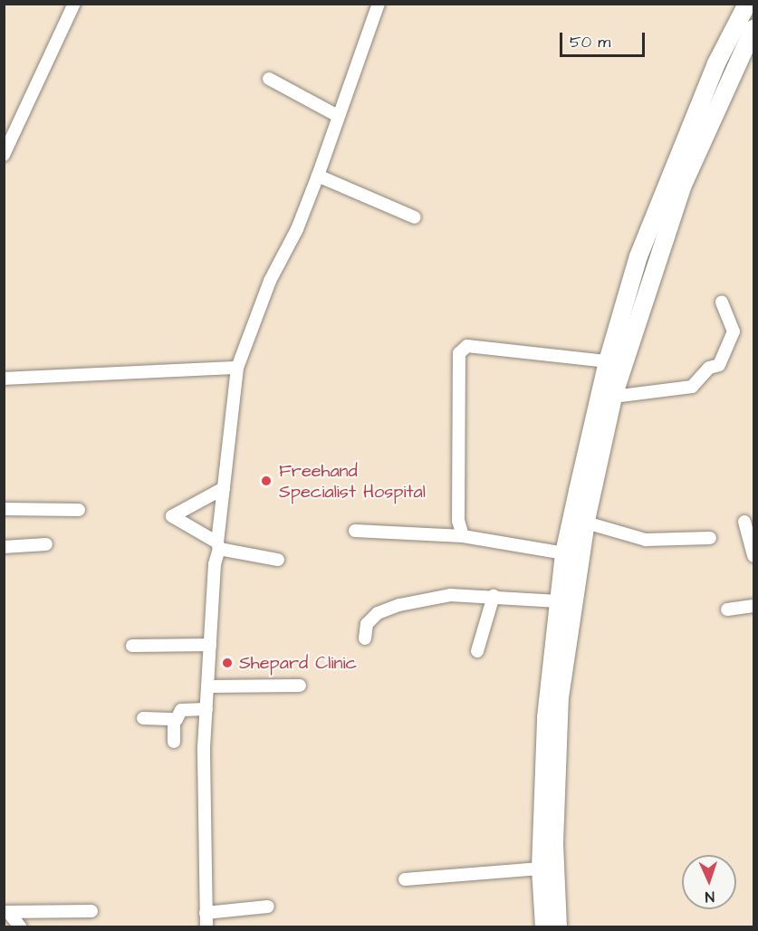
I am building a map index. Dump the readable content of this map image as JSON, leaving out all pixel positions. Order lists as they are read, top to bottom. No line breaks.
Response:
{"places":["Freehand Specialist Hospital","Shepard Clinic"],"scale_bar":"50 m","north":"bottom"}
